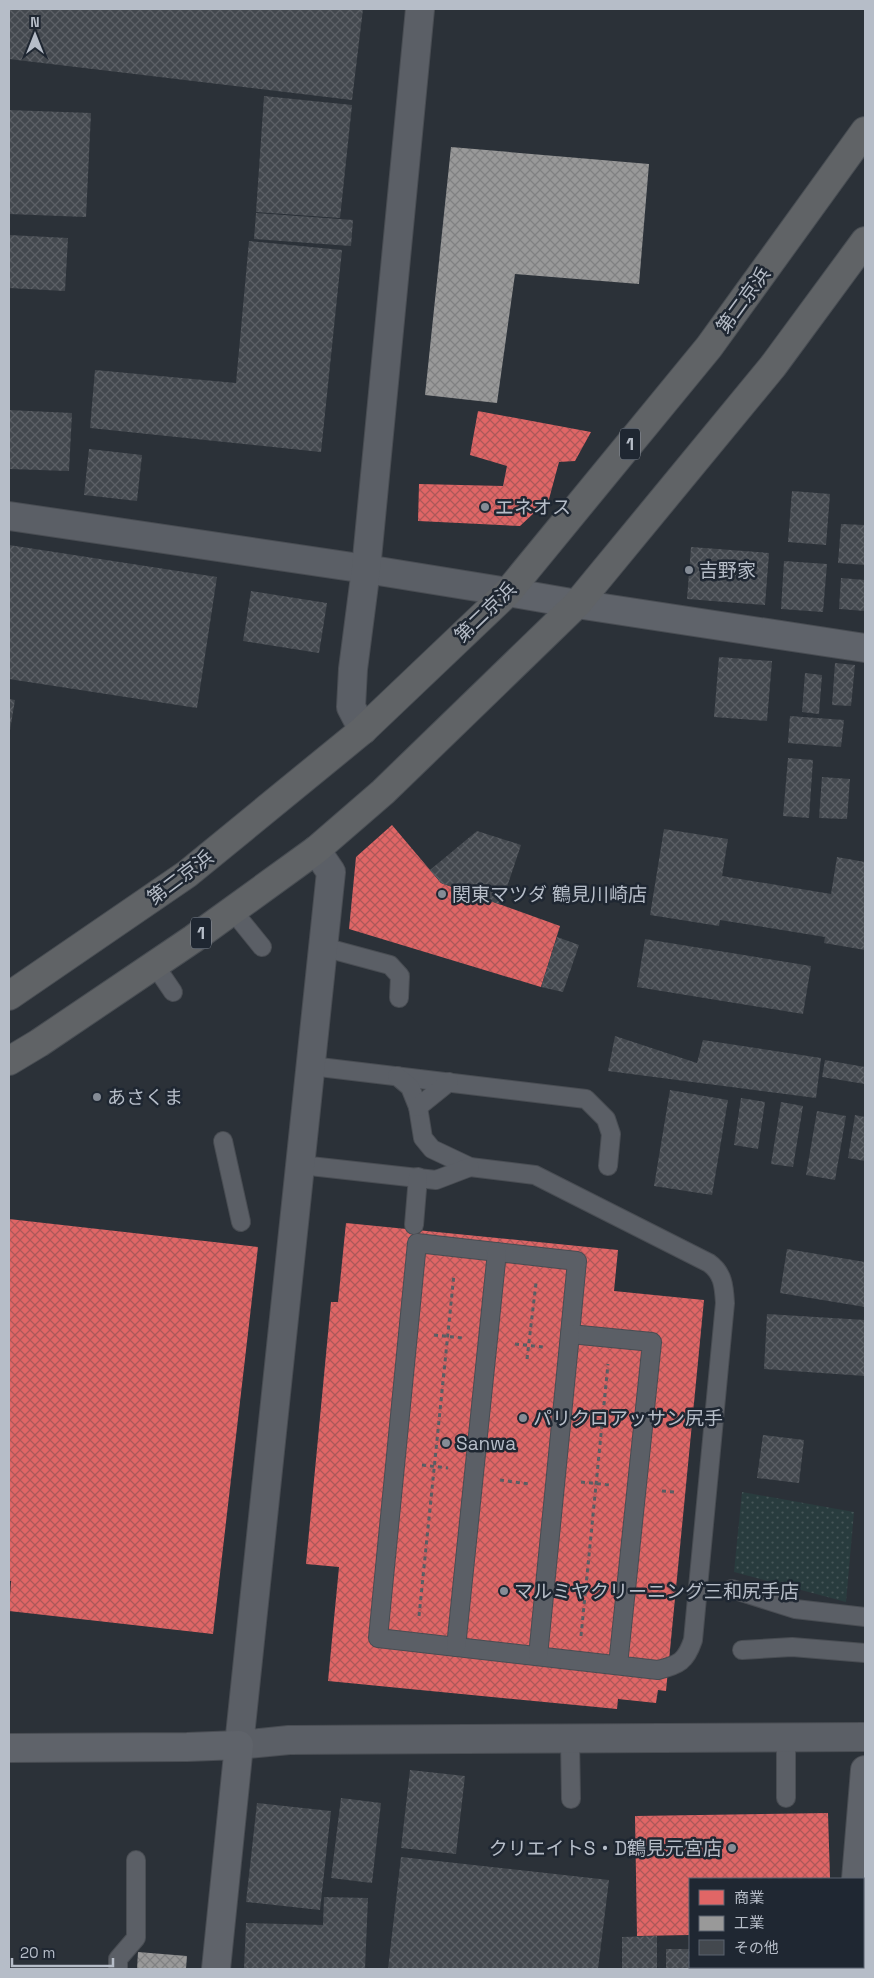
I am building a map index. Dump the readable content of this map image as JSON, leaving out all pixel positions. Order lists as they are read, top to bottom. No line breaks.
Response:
{"streets":{"highway":["第二京浜","1"]},"places":["エネオス","吉野家","関東マツダ 鶴見川崎店","あさくま","パリクロアッサン尻手","Sanwa","マルミヤクリーニング三和尻手店","クリエイトS・D鶴見元宮店"],"legend":["商業","工業","その他"],"scale_bar":"20 m","north":"top"}
